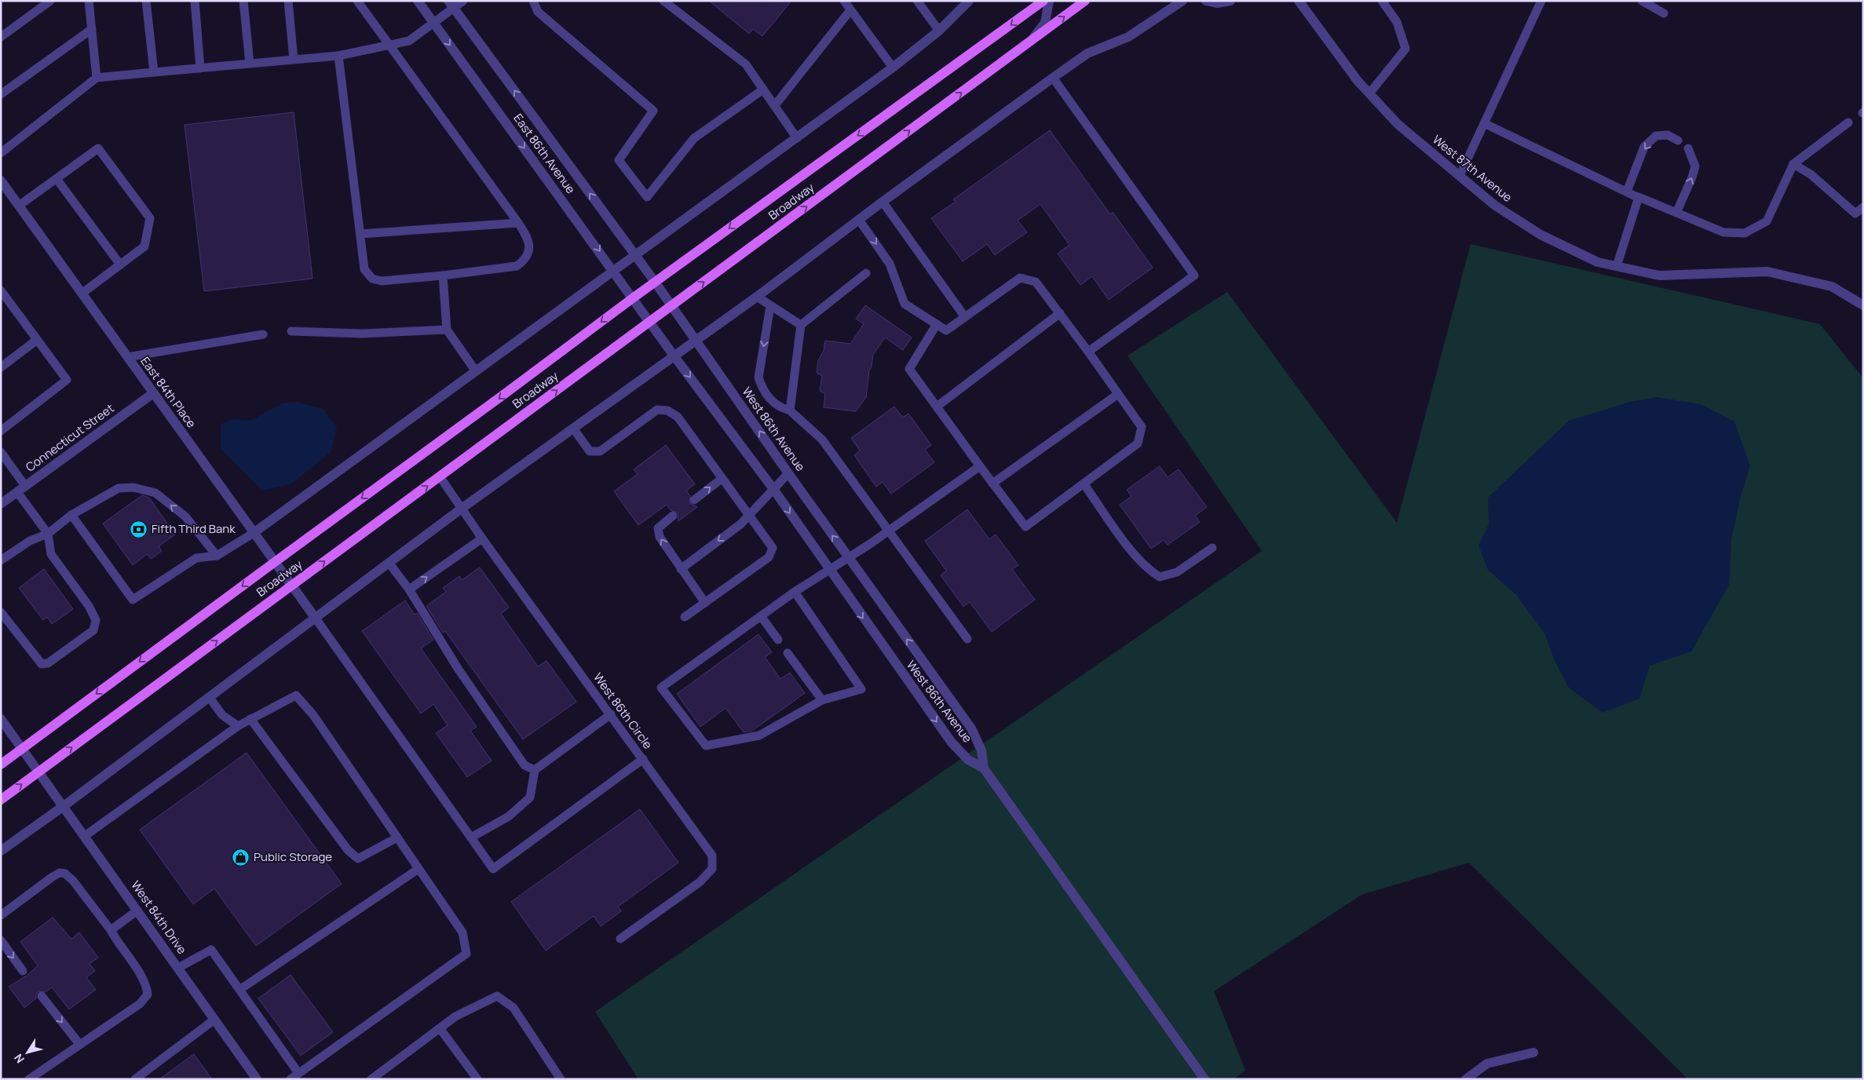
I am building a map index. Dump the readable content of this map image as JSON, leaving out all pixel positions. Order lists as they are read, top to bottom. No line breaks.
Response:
{"streets":{"main road":["Broadway"],"street":["East 86th Avenue","West 87th Avenue","East 84th Place","West 86th Avenue","Connecticut Street","West 84th Drive"],"lane":["West 86th Circle"]},"crossings":[["East 86th Avenue","Broadway"],["East 86th Avenue","West 86th Avenue"],["Broadway","East 84th Place"],["Broadway","West 86th Avenue"],["Broadway","West 86th Circle"],["Broadway","West 84th Drive"],["East 84th Place","Connecticut Street"]],"places":{"bank":["Fifth Third Bank"],"shop":["Public Storage"]},"north":"bottom left"}
